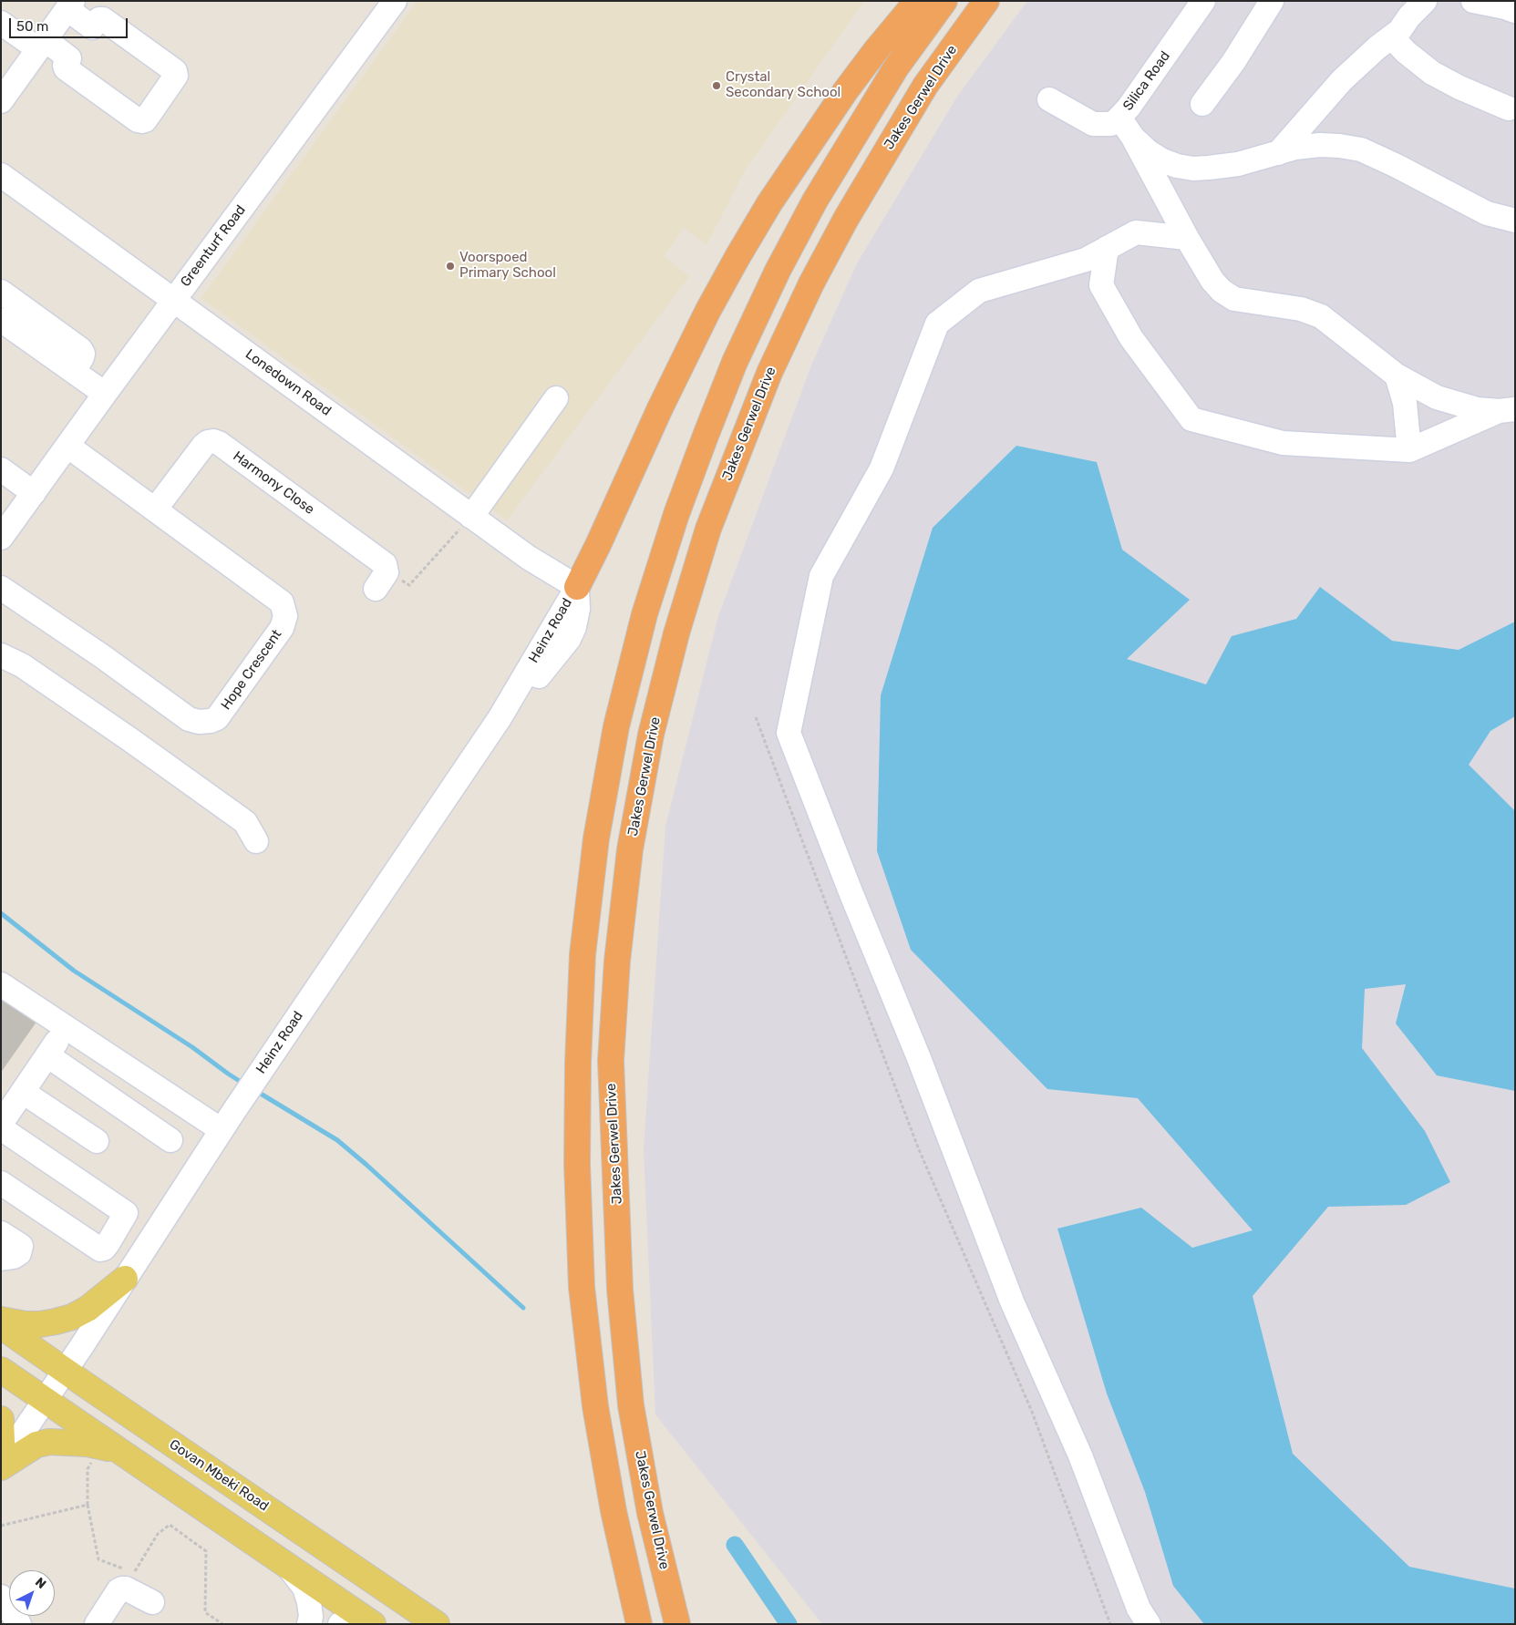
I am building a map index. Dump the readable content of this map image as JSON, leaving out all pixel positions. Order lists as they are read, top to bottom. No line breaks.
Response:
{"streets":{"highway":["Jakes Gerwel Drive"],"main road":["Govan Mbeki Road"],"street":["Silica Road","Greenturf Road","Lonedown Road","Harmony Close","Heinz Road","Hope Crescent"]},"crossings":[["Greenturf Road","Lonedown Road"],["Greenturf Road","Hope Crescent"],["Lonedown Road","Heinz Road"],["Harmony Close","Hope Crescent"],["Heinz Road","Govan Mbeki Road"]],"places":["Crystal Secondary School","Voorspoed Primary School"],"scale_bar":"50 m","north":"top right"}
